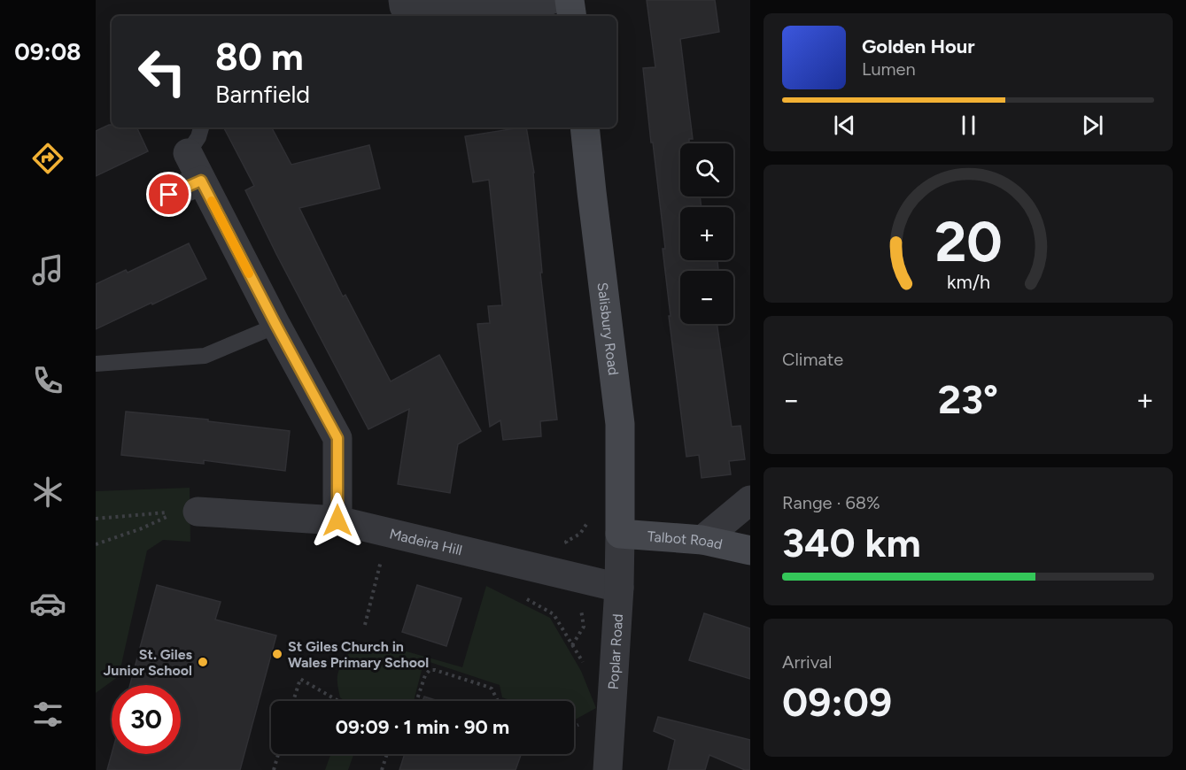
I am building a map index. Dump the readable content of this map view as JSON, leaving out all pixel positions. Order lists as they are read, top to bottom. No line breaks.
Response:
{"streets":{"main road":["Salisbury Road","Talbot Road"],"street":["Madeira Hill","Poplar Road"]},"crossings":[["Salisbury Road","Talbot Road"],["Salisbury Road","Poplar Road"],["Talbot Road","Poplar Road"],["Madeira Hill","Poplar Road"]],"places":["St Giles Church in Wales Primary School","St. Giles Junior School"],"page":{"tabs":"09:08","turn":["80 m","Barnfield"],"song":["Golden Hour","Lumen"],"map_buttons":["+","−"],"tile":["Climate",["Range · 68%","340 km"],["Arrival","09:09"]],"heat":["−","23°","+"],"limit":"30","trip":"09:09 · 1 min · 90 m","gauge":["20","km/h"]}}
